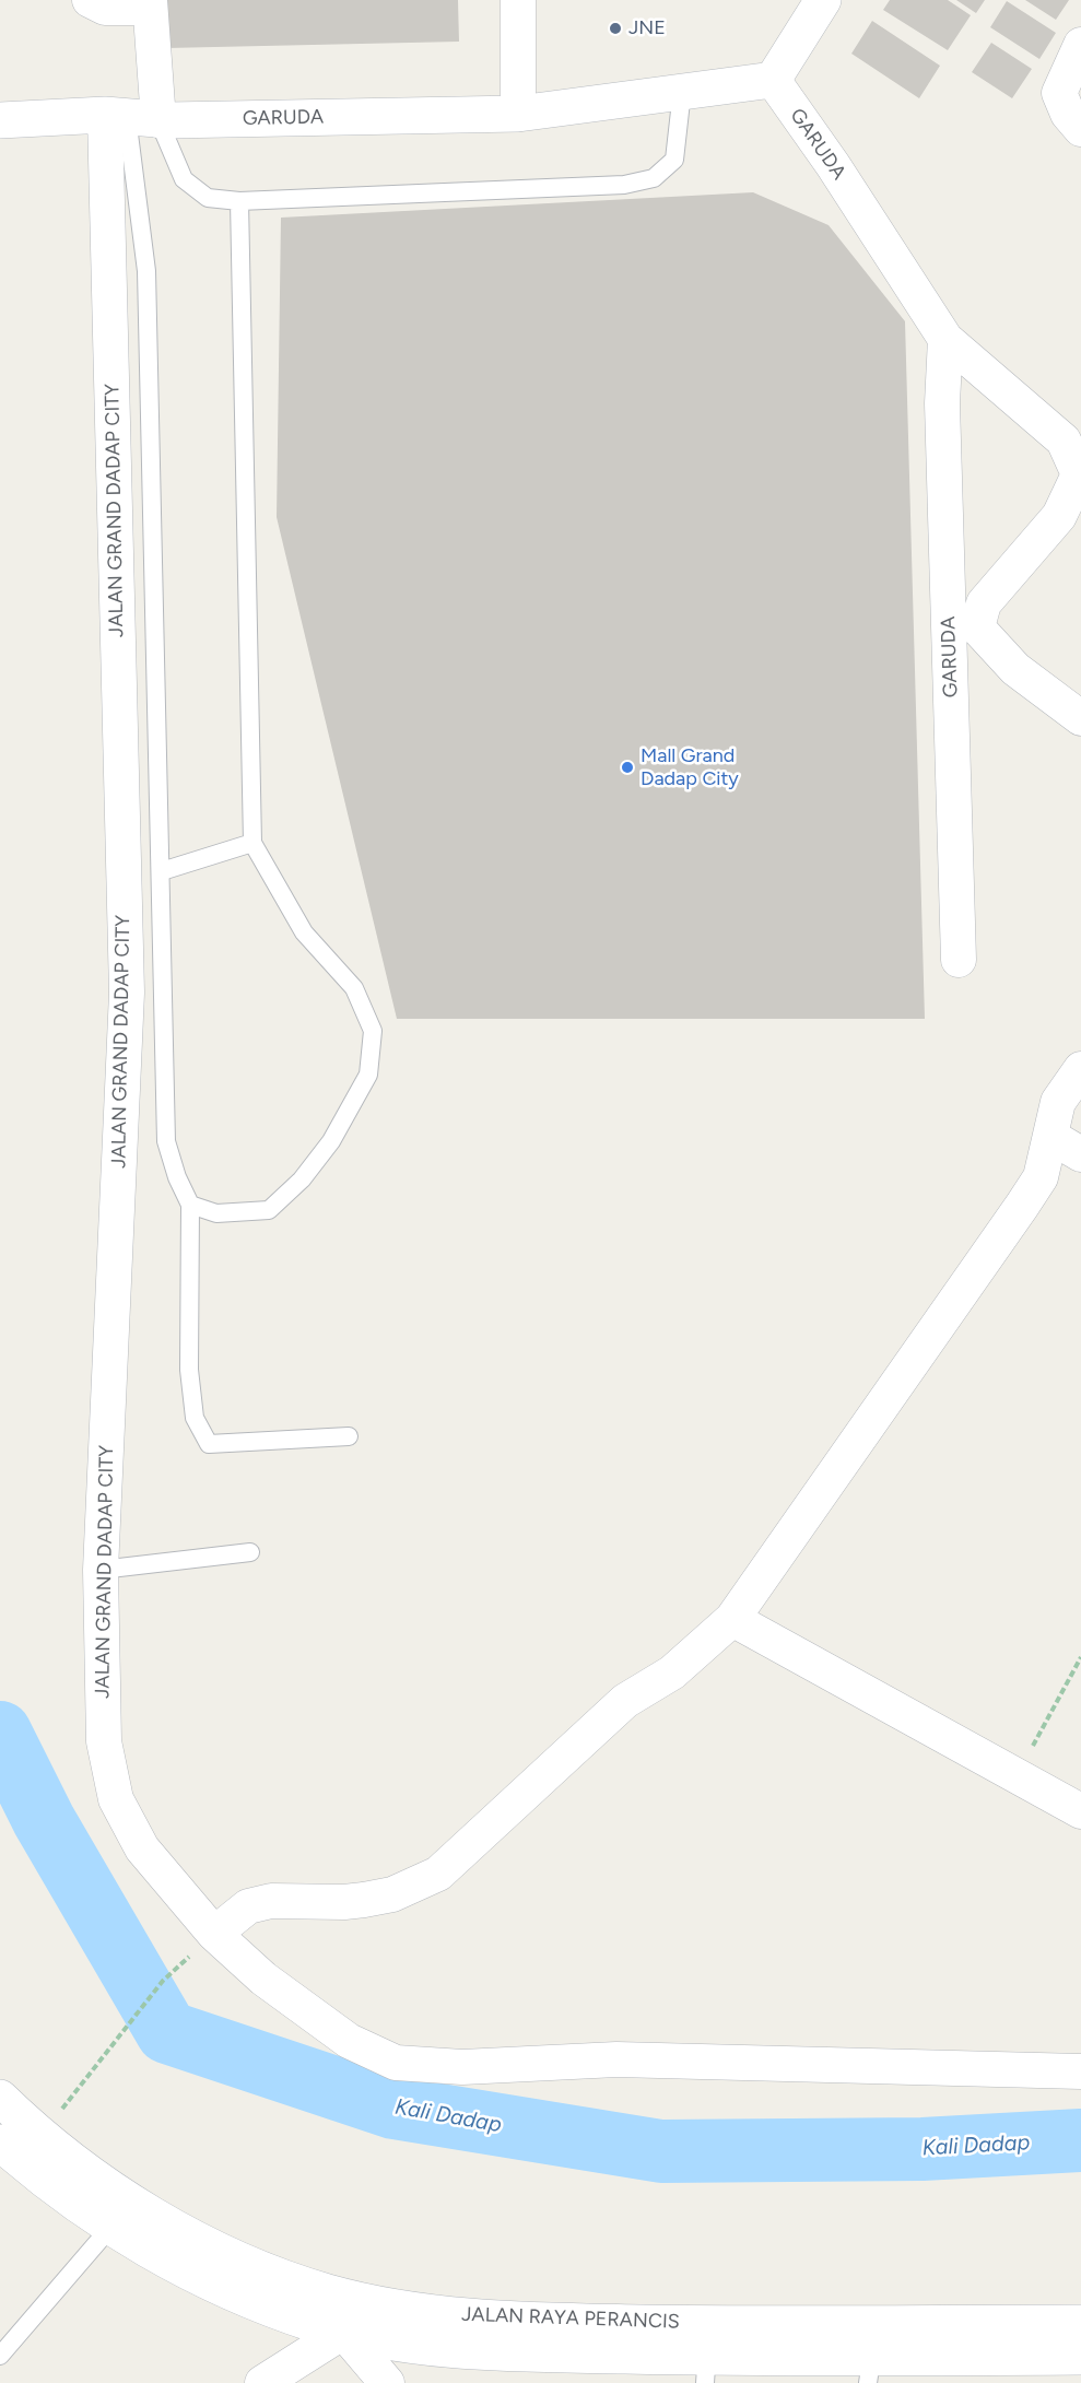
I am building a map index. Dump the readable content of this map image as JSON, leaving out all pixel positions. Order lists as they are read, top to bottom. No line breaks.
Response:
{"streets":{"street":["GARUDA","JALAN GRAND DADAP CITY","JALAN RAYA PERANCIS"]},"crossings":[["GARUDA","JALAN GRAND DADAP CITY"]],"water":["Kali Dadap"],"places":["JNE","Mall Grand Dadap City"]}
